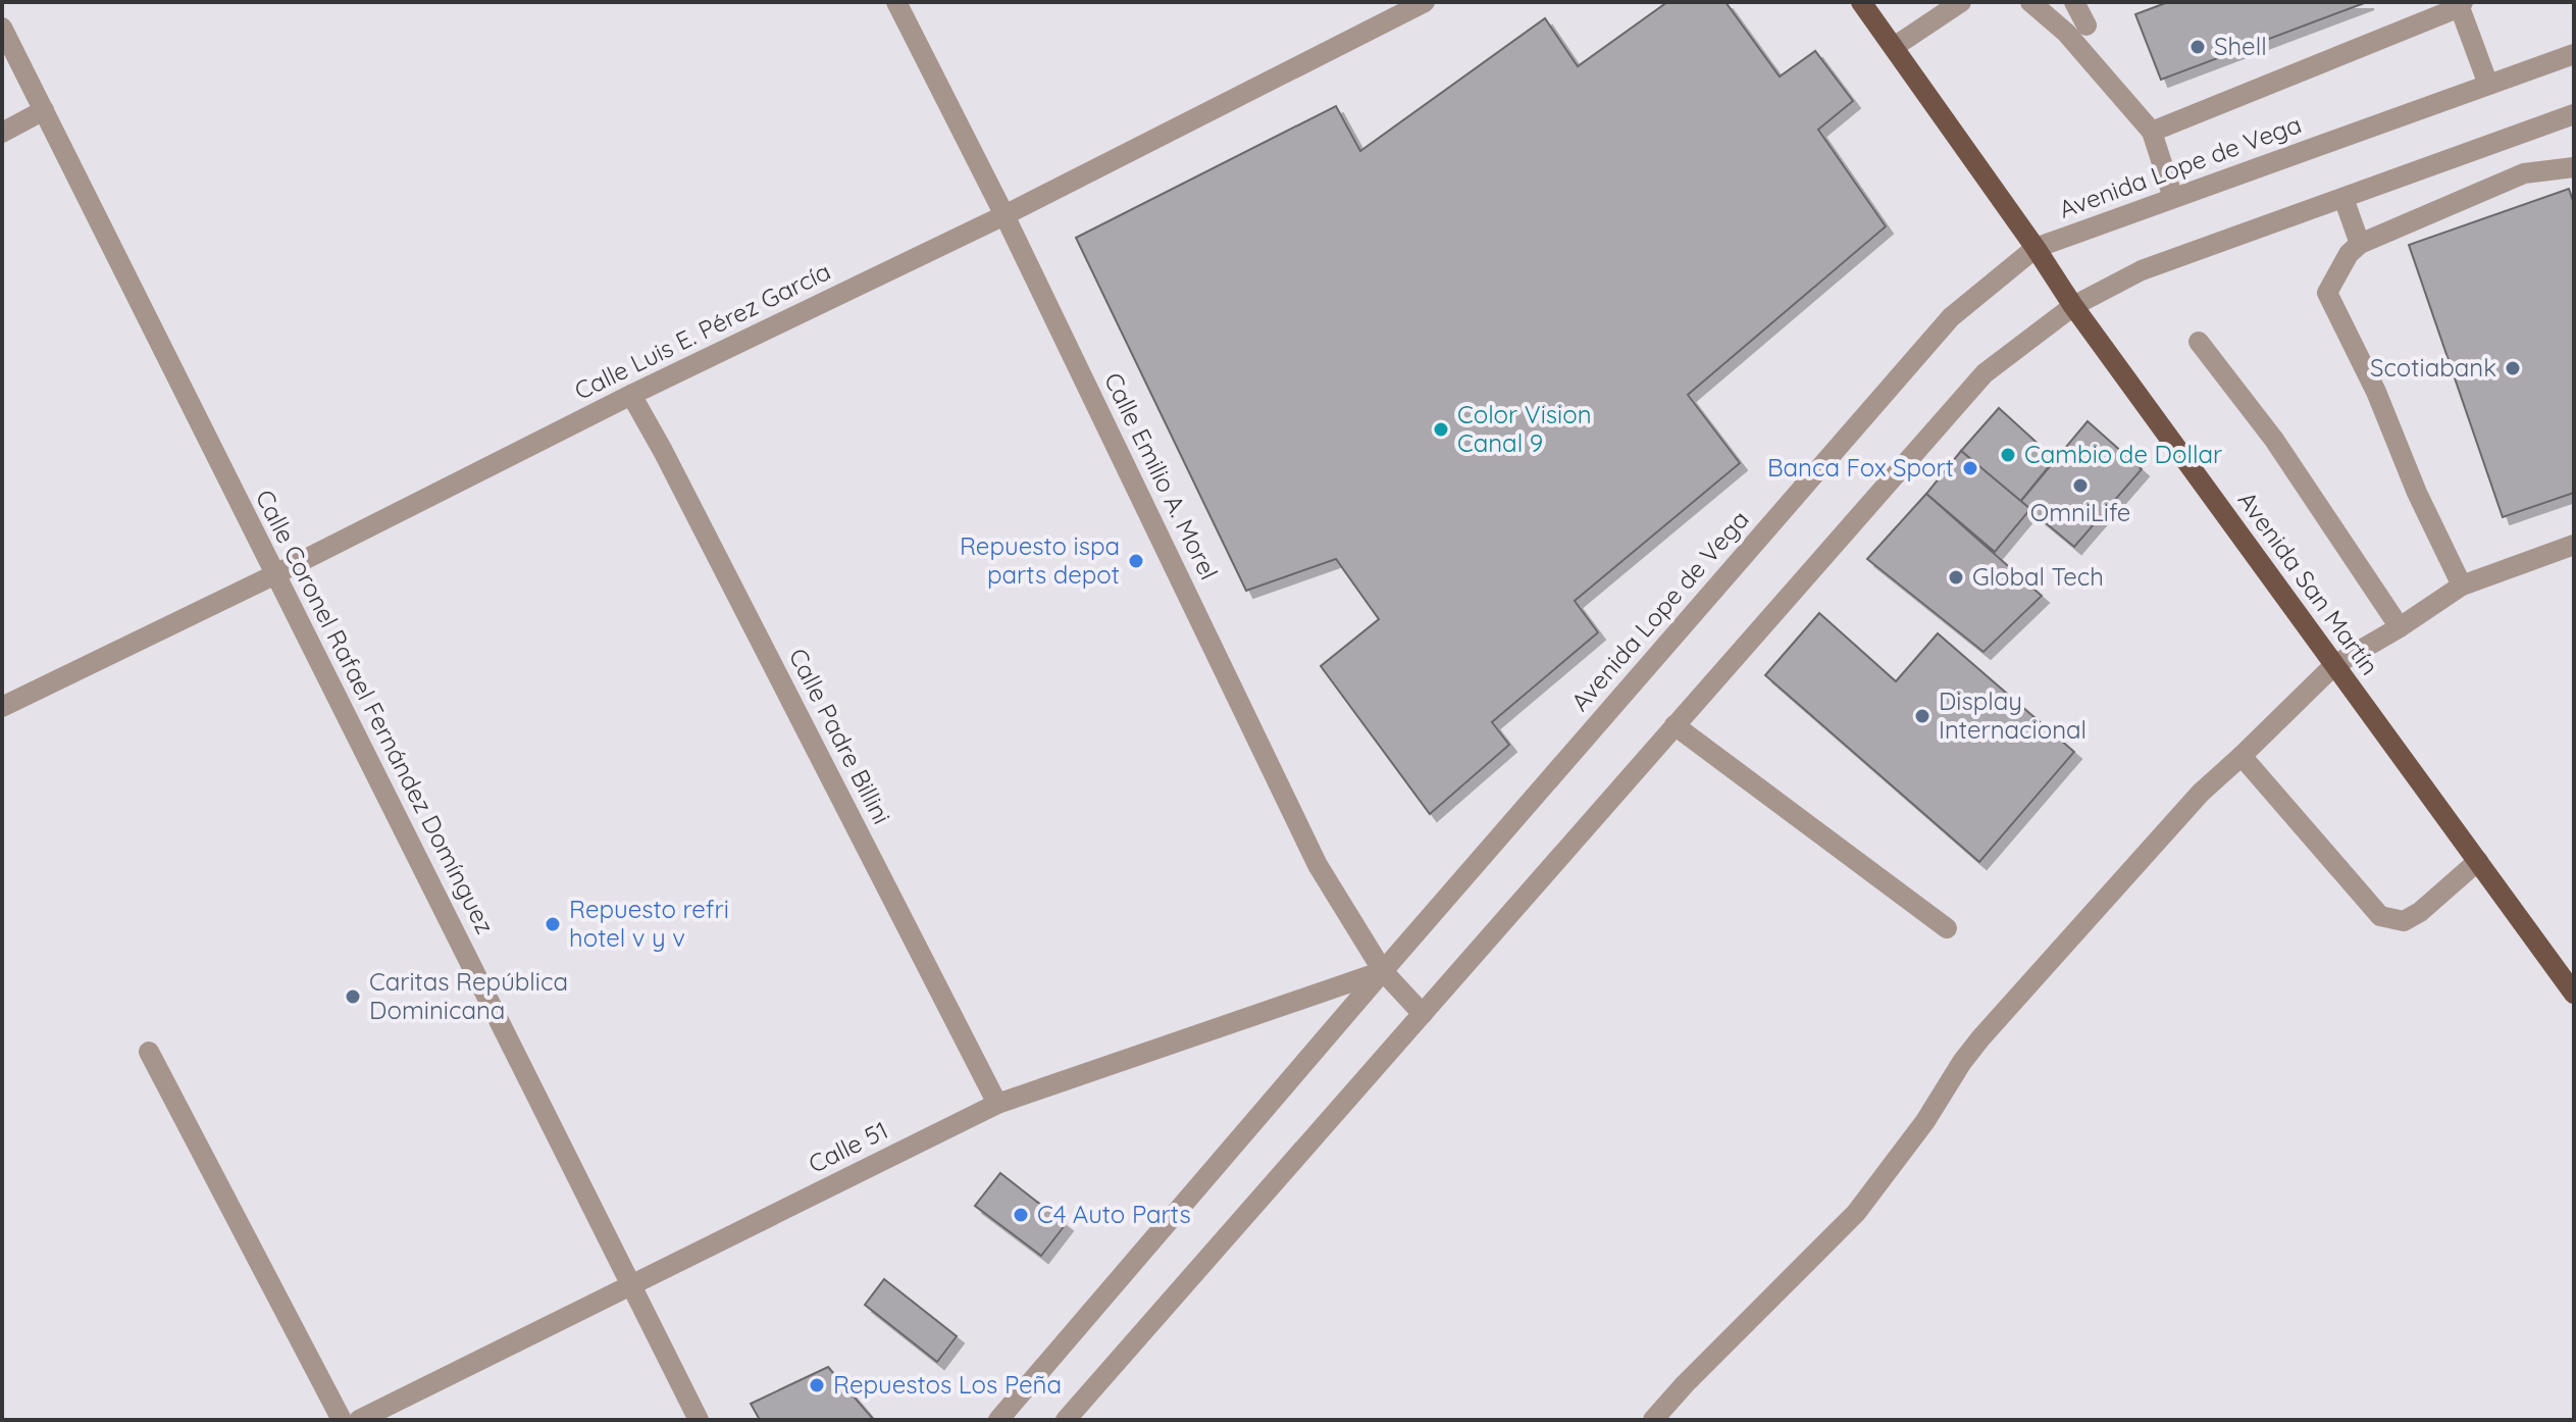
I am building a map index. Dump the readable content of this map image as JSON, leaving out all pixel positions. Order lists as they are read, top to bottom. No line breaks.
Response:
{"streets":{"main road":["Avenida San Martín"],"street":["Avenida Lope de Vega","Calle Luis E. Pérez García","Calle Emilio A. Morel","Calle Coronel Rafael Fernández Domínguez","Calle Padre Billini","Calle 51"]},"crossings":[["Avenida Lope de Vega","Calle Emilio A. Morel"],["Avenida Lope de Vega","Avenida San Martín"],["Avenida Lope de Vega","Calle 51"],["Calle Luis E. Pérez García","Calle Emilio A. Morel"],["Calle Luis E. Pérez García","Calle Coronel Rafael Fernández Domínguez"],["Calle Luis E. Pérez García","Calle Padre Billini"],["Calle Emilio A. Morel","Calle 51"],["Calle Coronel Rafael Fernández Domínguez","Calle 51"],["Calle Padre Billini","Calle 51"]],"places":["Shell","Scotiabank","Color Vision Canal 9","Cambio de Dollar","Banca Fox Sport","OmniLife","Repuesto ispa parts depot","Global Tech","Display Internacional","Repuesto refri hotel v y v","Caritas República Dominicana","C4 Auto Parts","Repuestos Los Peña"]}
